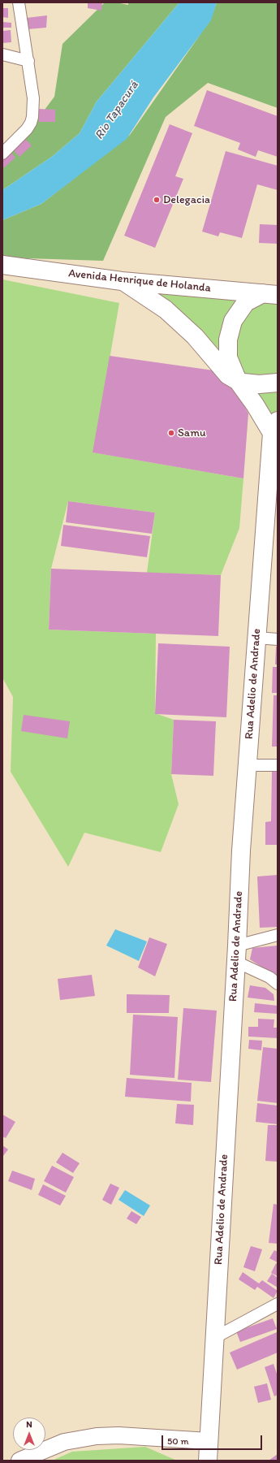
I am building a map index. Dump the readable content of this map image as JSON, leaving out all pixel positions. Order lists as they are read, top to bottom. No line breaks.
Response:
{"streets":{"main road":["Avenida Henrique de Holanda","Rua Adelio de Andrade"]},"water":["Rio Tapacurá"],"places":["Delegacia","Samu"],"scale_bar":"50 m","north":"top"}
